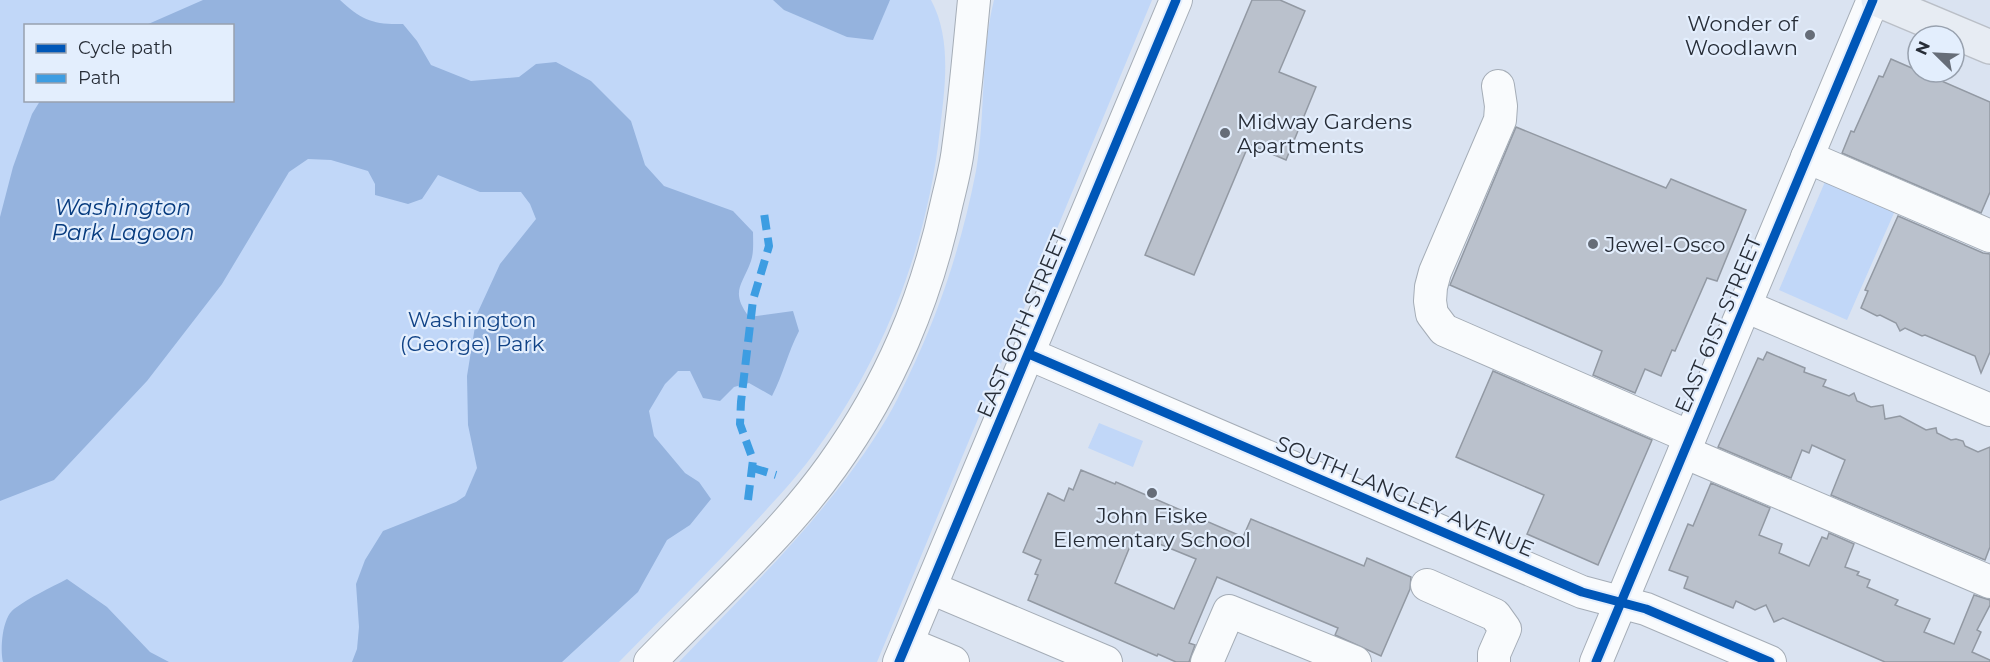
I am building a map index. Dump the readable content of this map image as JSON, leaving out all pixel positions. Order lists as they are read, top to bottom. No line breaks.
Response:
{"streets":{"street":["EAST 60TH STREET","EAST 61ST STREET","SOUTH LANGLEY AVENUE"]},"crossings":[["EAST 60TH STREET","SOUTH LANGLEY AVENUE"],["EAST 61ST STREET","SOUTH LANGLEY AVENUE"]],"water":["Washington Park Lagoon"],"parks":["Washington (George) Park"],"places":["Wonder of Woodlawn","Midway Gardens Apartments","Jewel-Osco","John Fiske Elementary School"],"legend":["Cycle path","Path"],"north":"top left"}
